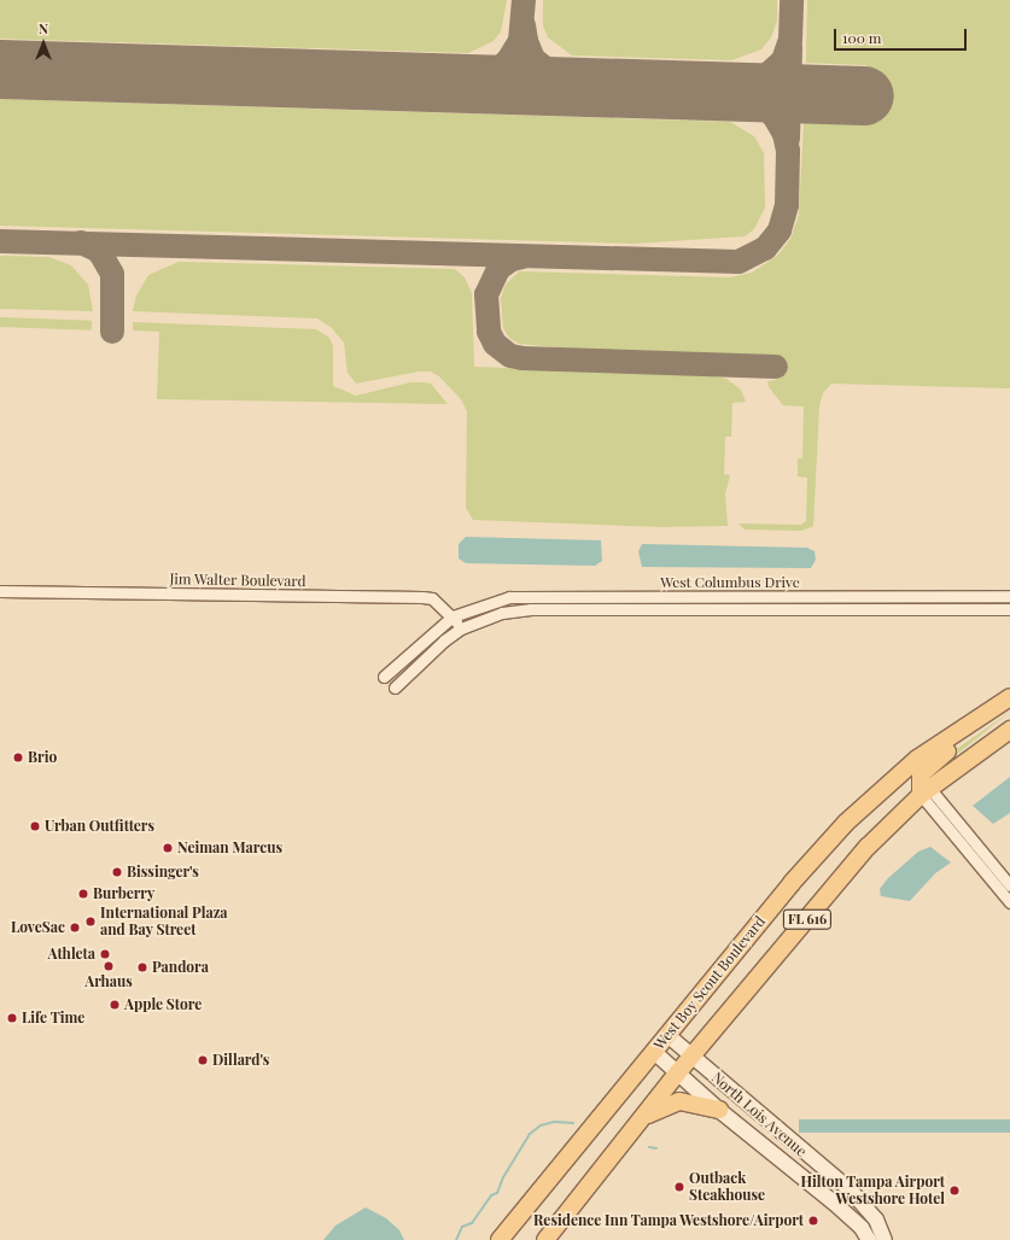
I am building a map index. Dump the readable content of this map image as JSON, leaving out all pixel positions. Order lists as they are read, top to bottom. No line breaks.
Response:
{"streets":{"main road":["FL 616","West Boy Scout Boulevard"],"street":["Jim Walter Boulevard","West Columbus Drive","North Lois Avenue"]},"crossings":[["Jim Walter Boulevard","West Columbus Drive"],["FL 616","North Lois Avenue"],["West Boy Scout Boulevard","North Lois Avenue"]],"places":["Brio","Urban Outfitters","Neiman Marcus","Bissinger's","Burberry","International Plaza and Bay Street","LoveSac","Athleta","Arhaus","Pandora","Apple Store","Life Time","Dillard's","Outback Steakhouse","Hilton Tampa Airport Westshore Hotel","Residence Inn Tampa Westshore/Airport"],"scale_bar":"100 m","north":"top"}
